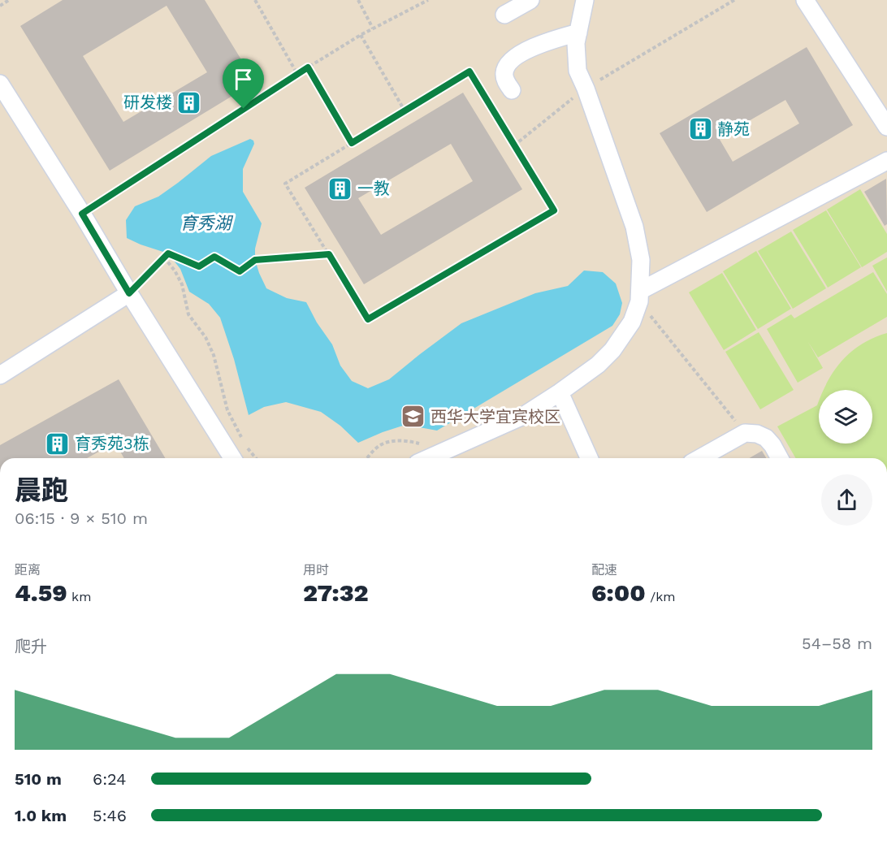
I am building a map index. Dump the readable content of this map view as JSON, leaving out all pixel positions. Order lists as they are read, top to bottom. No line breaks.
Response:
{"water":["育秀湖"],"places":{"building":["研发楼","静苑","一教","育秀苑3栋"],"school or university":["西华大学宜宾校区"]},"page":{"heading":["晨跑","06:15 · 9 × 510 m"],"stats":[["距离","4.59 km"],["用时","27:32"],["配速","6:00 /km"]],"chart":["爬升","54–58 m"],"list":[{"name":"510 m","note":"6:24"},{"name":"1.0 km","note":"5:46"}]}}
